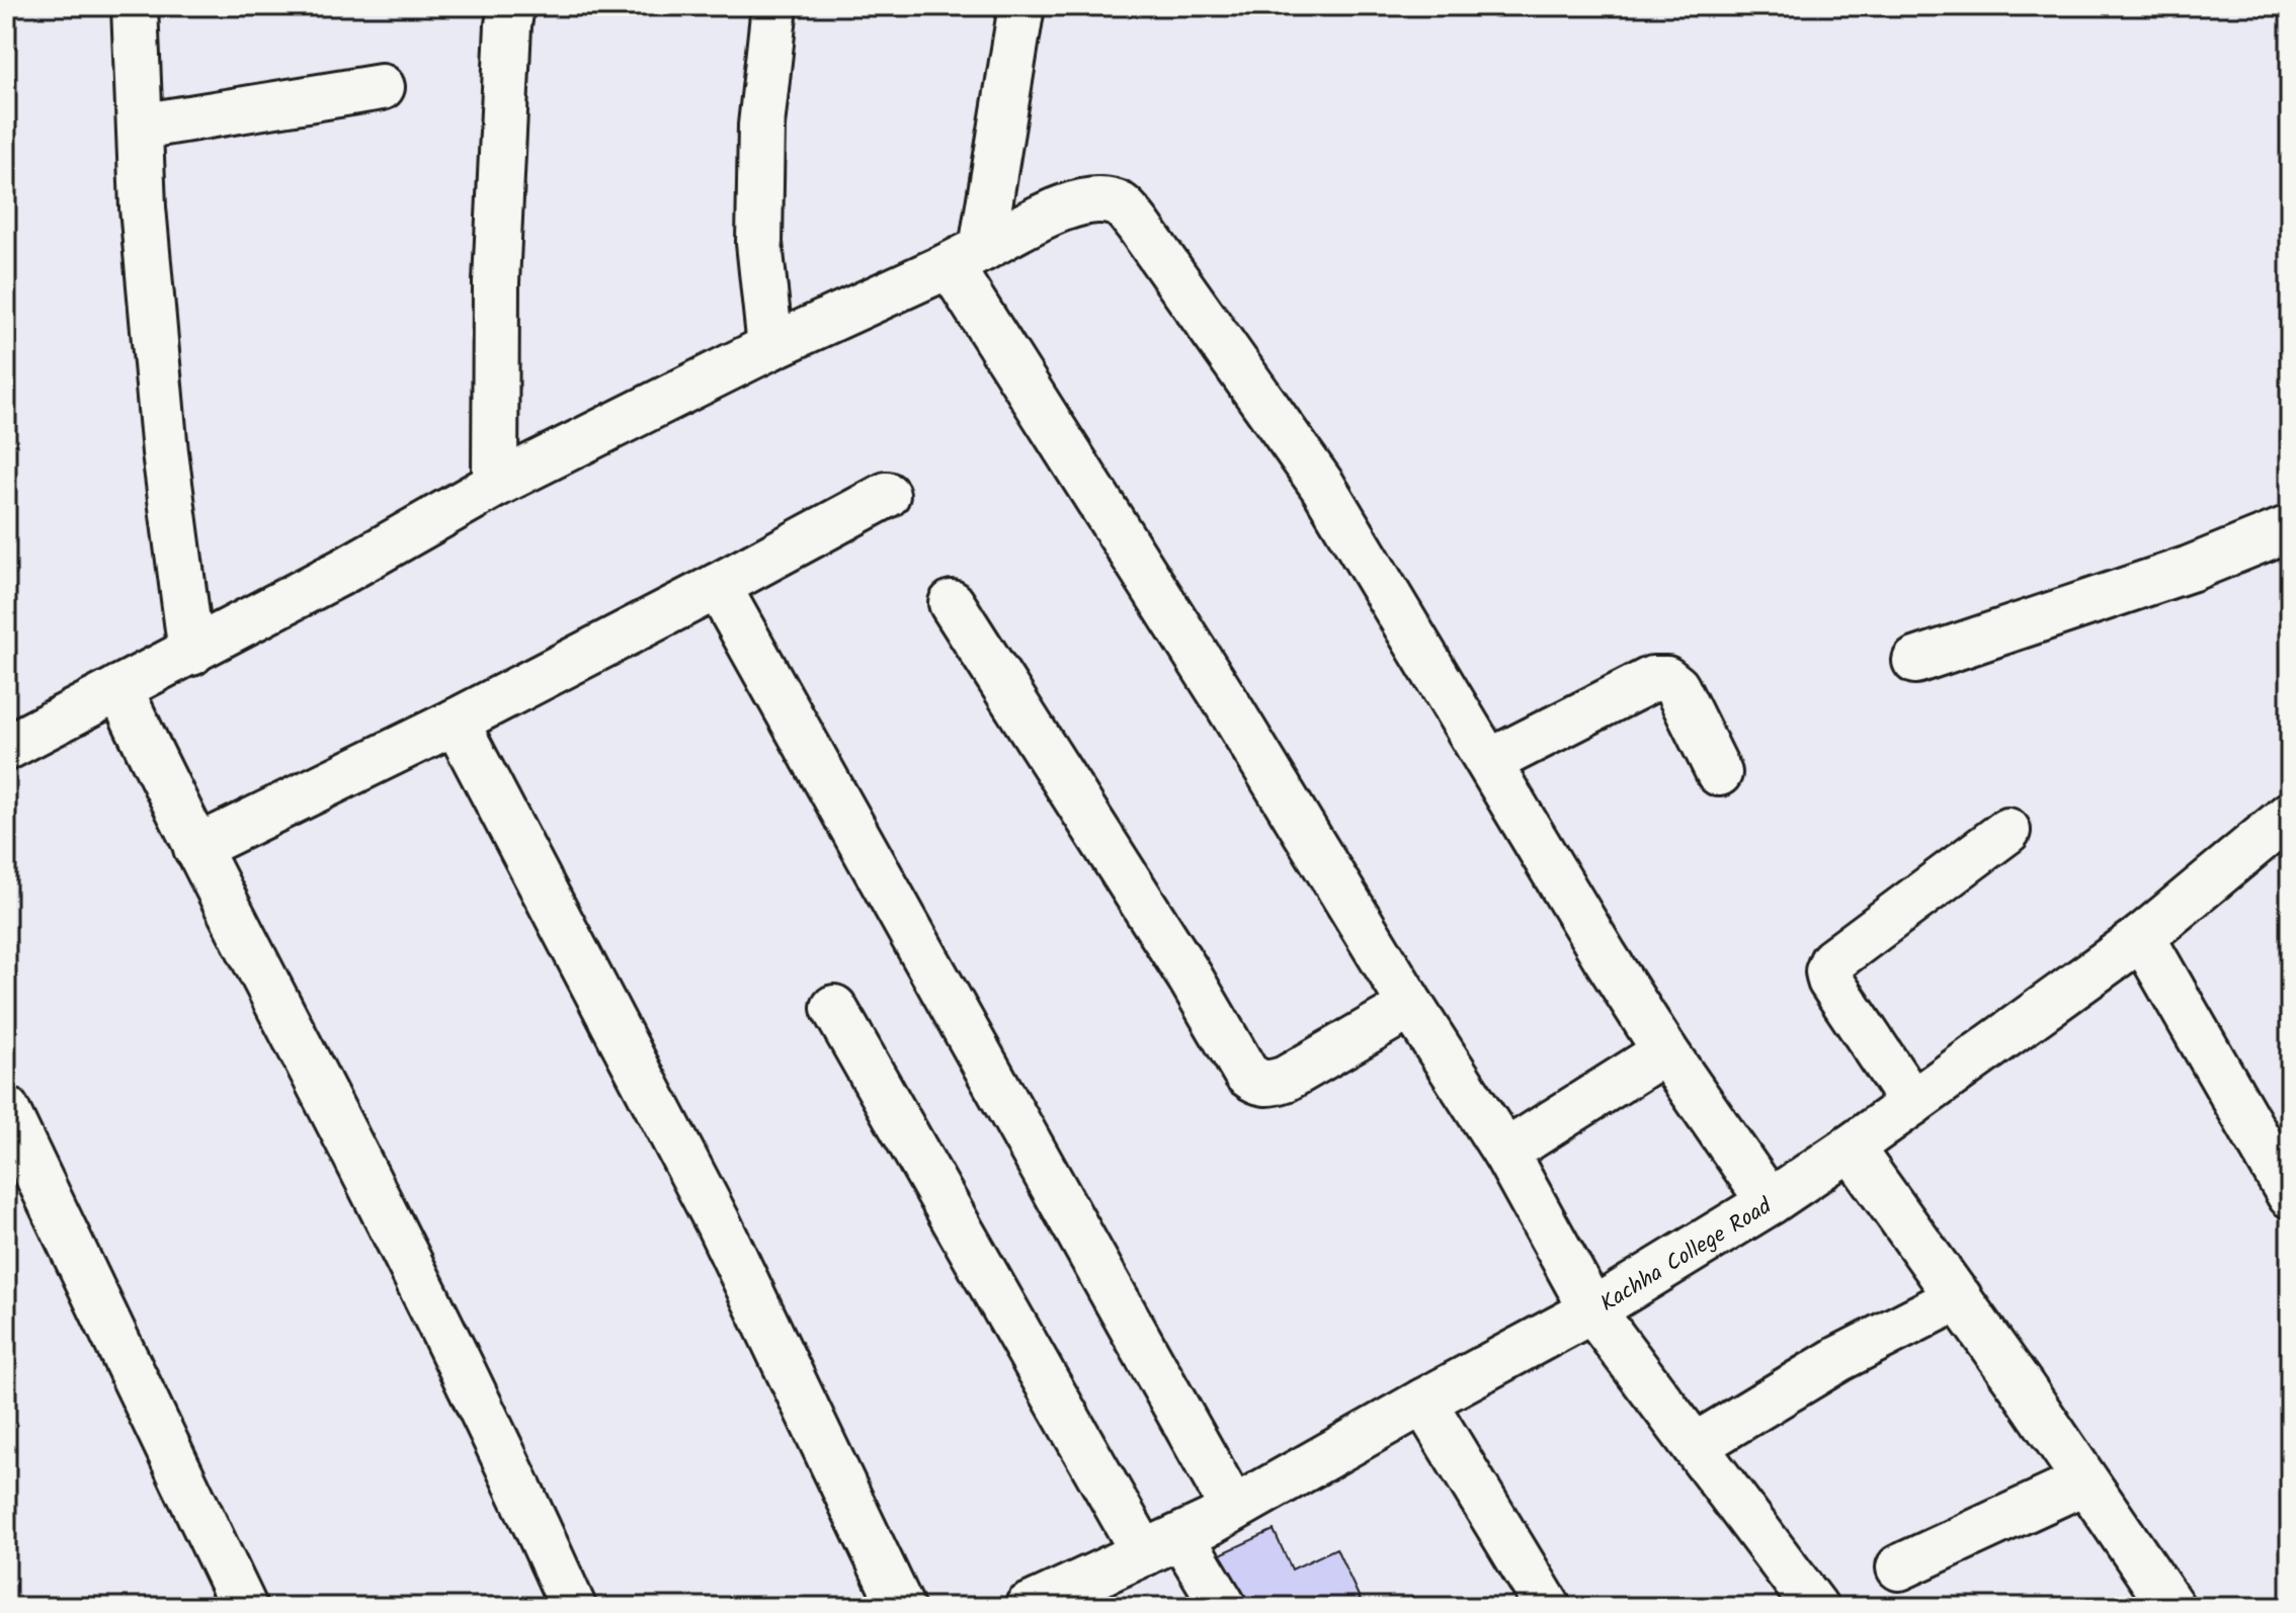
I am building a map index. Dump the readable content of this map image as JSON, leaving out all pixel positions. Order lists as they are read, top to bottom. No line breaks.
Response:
{"streets":{"street":["Kachha College Road"]}}
